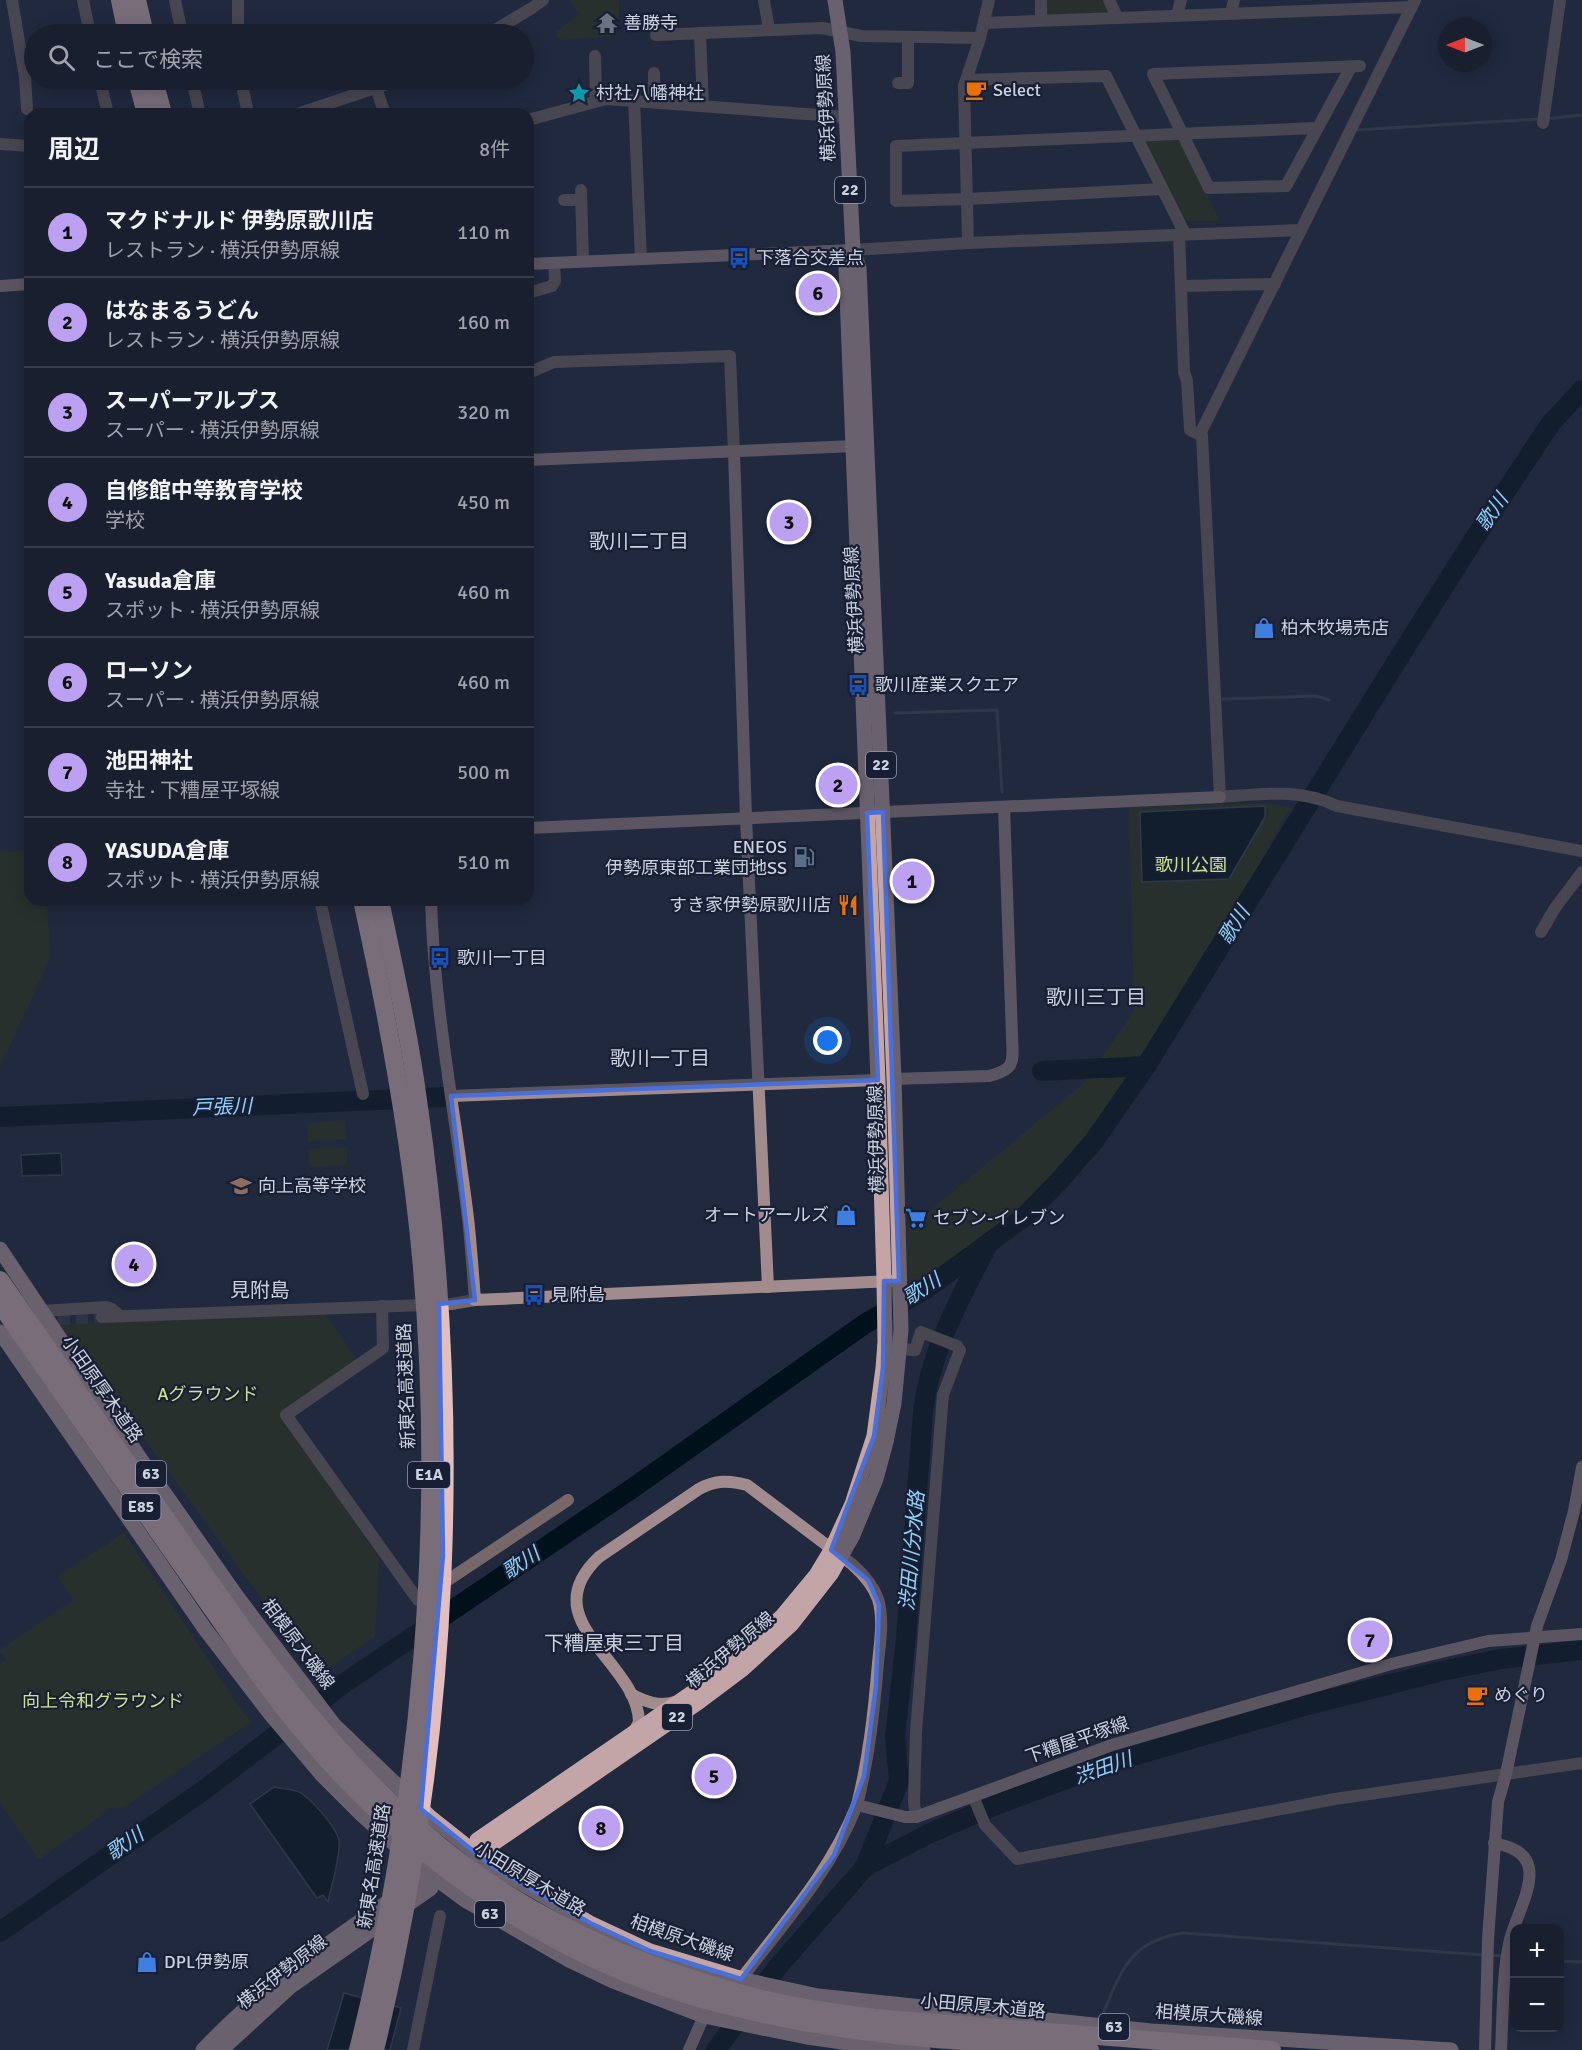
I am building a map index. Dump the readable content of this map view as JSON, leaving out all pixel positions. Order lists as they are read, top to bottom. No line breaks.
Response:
{"streets":{"highway":["新東名高速道路","小田原厚木道路","E1A","E85"],"main road":["横浜伊勢原線","22","63","相模原大磯線"],"street":["下糟屋平塚線"]},"crossings":[["小田原厚木道路","相模原大磯線"]],"districts":["歌川二丁目","歌川三丁目","歌川一丁目","見附島","下糟屋東三丁目"],"water":["歌川","戸張川","渋田川分水路","渋田川"],"parks":["歌川公園","Aグラウンド","向上令和グラウンド"],"places":{"temple":["善勝寺"],"cafe":["Select","めぐり"],"place":["村社八幡神社"],"bus stop":["下落合交差点","歌川産業スクエア","歌川一丁目","見附島"],"shop":["柏木牧場売店","オートアールズ","DPL伊勢原"],"fuel station":["ENEOS 伊勢原東部工業団地SS"],"restaurant":["すき家伊勢原歌川店"],"school or university":["向上高等学校"],"supermarket":["セブン-イレブン"]},"north":"left","page":{"search":"ここで検索","heading":["周辺","8件"],"list":[{"mark":"1","name":"マクドナルド 伊勢原歌川店","note":"レストラン · 横浜伊勢原線","value":"110 m"},{"mark":"2","name":"はなまるうどん","note":"レストラン · 横浜伊勢原線","value":"160 m"},{"mark":"3","name":"スーパーアルプス","note":"スーパー · 横浜伊勢原線","value":"320 m"},{"mark":"4","name":"自修館中等教育学校","note":"学校","value":"450 m"},{"mark":"5","name":"Yasuda倉庫","note":"スポット · 横浜伊勢原線","value":"460 m"},{"mark":"6","name":"ローソン","note":"スーパー · 横浜伊勢原線","value":"460 m"},{"mark":"7","name":"池田神社","note":"寺社 · 下糟屋平塚線","value":"500 m"},{"mark":"8","name":"YASUDA倉庫","note":"スポット · 横浜伊勢原線","value":"510 m"}],"pins":["6","3","2","1","4","7","5","8"],"map_buttons":["+","−"]}}
